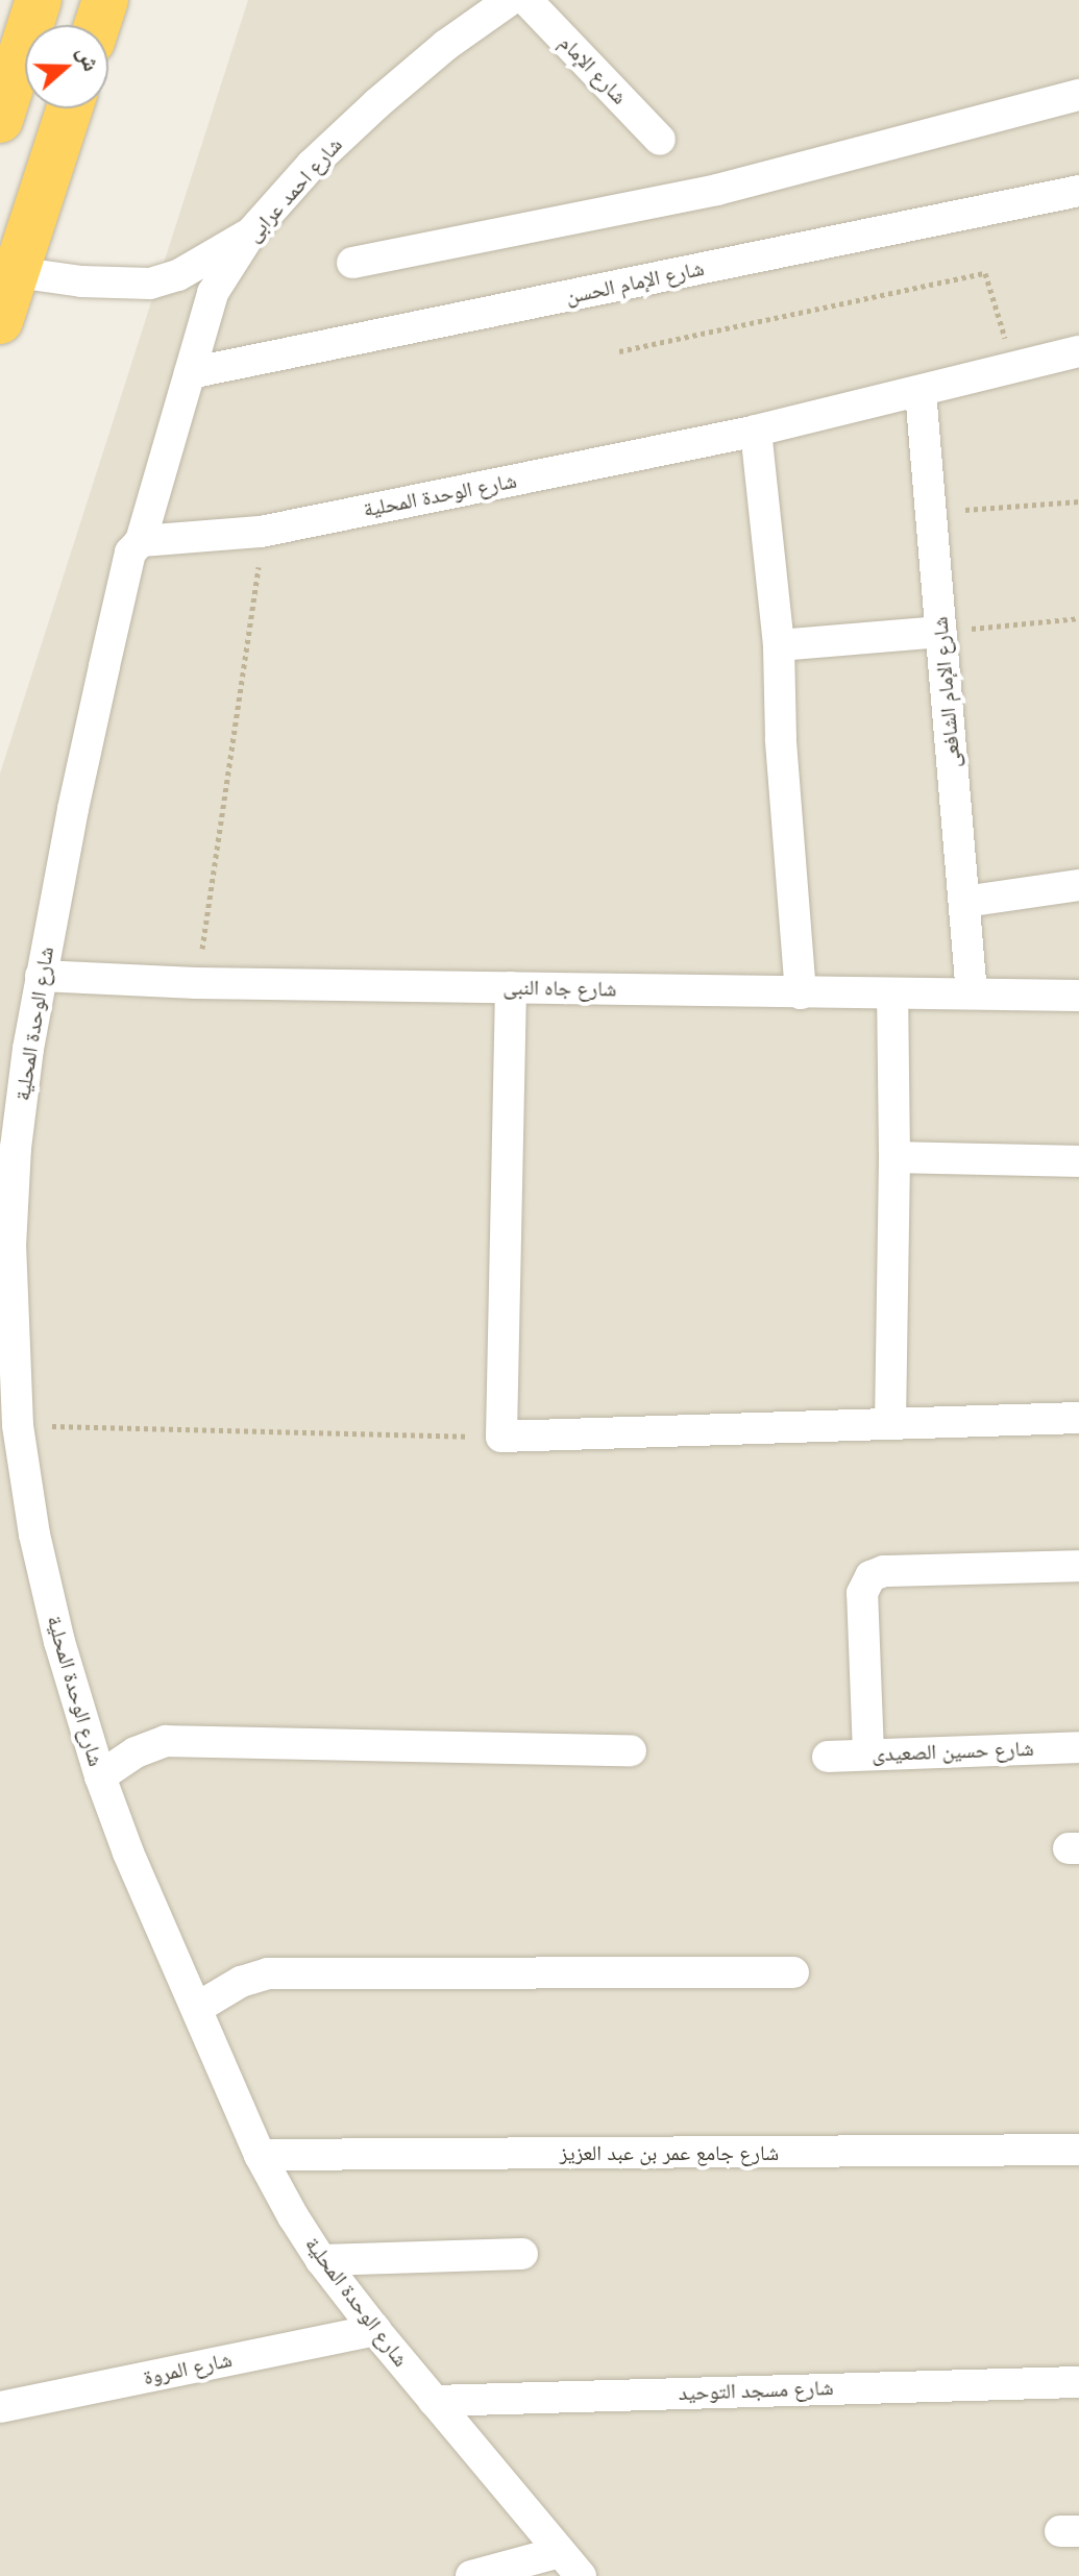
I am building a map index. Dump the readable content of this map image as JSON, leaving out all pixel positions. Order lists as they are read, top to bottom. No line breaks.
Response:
{"streets":{"street":["شارع الإمام","شارع احمد عرابى","شارع الإمام الحسن","شارع الوحدة المحلية","شارع الإمام الشافعى","شارع جاه النبى","شارع حسين الصعيدى","شارع جامع عمر بن عبد العزيز","شارع المروة","شارع مسجد التوحيد"]},"crossings":[["شارع احمد عرابى","شارع الإمام الحسن"],["شارع احمد عرابى","شارع الوحدة المحلية"],["شارع الوحدة المحلية","شارع الإمام الشافعى"],["شارع الوحدة المحلية","شارع جاه النبى"],["شارع الوحدة المحلية","شارع جامع عمر بن عبد العزيز"],["شارع الوحدة المحلية","شارع المروة"],["شارع الوحدة المحلية","شارع مسجد التوحيد"],["شارع الإمام الشافعى","شارع جاه النبى"]],"north":"right"}
